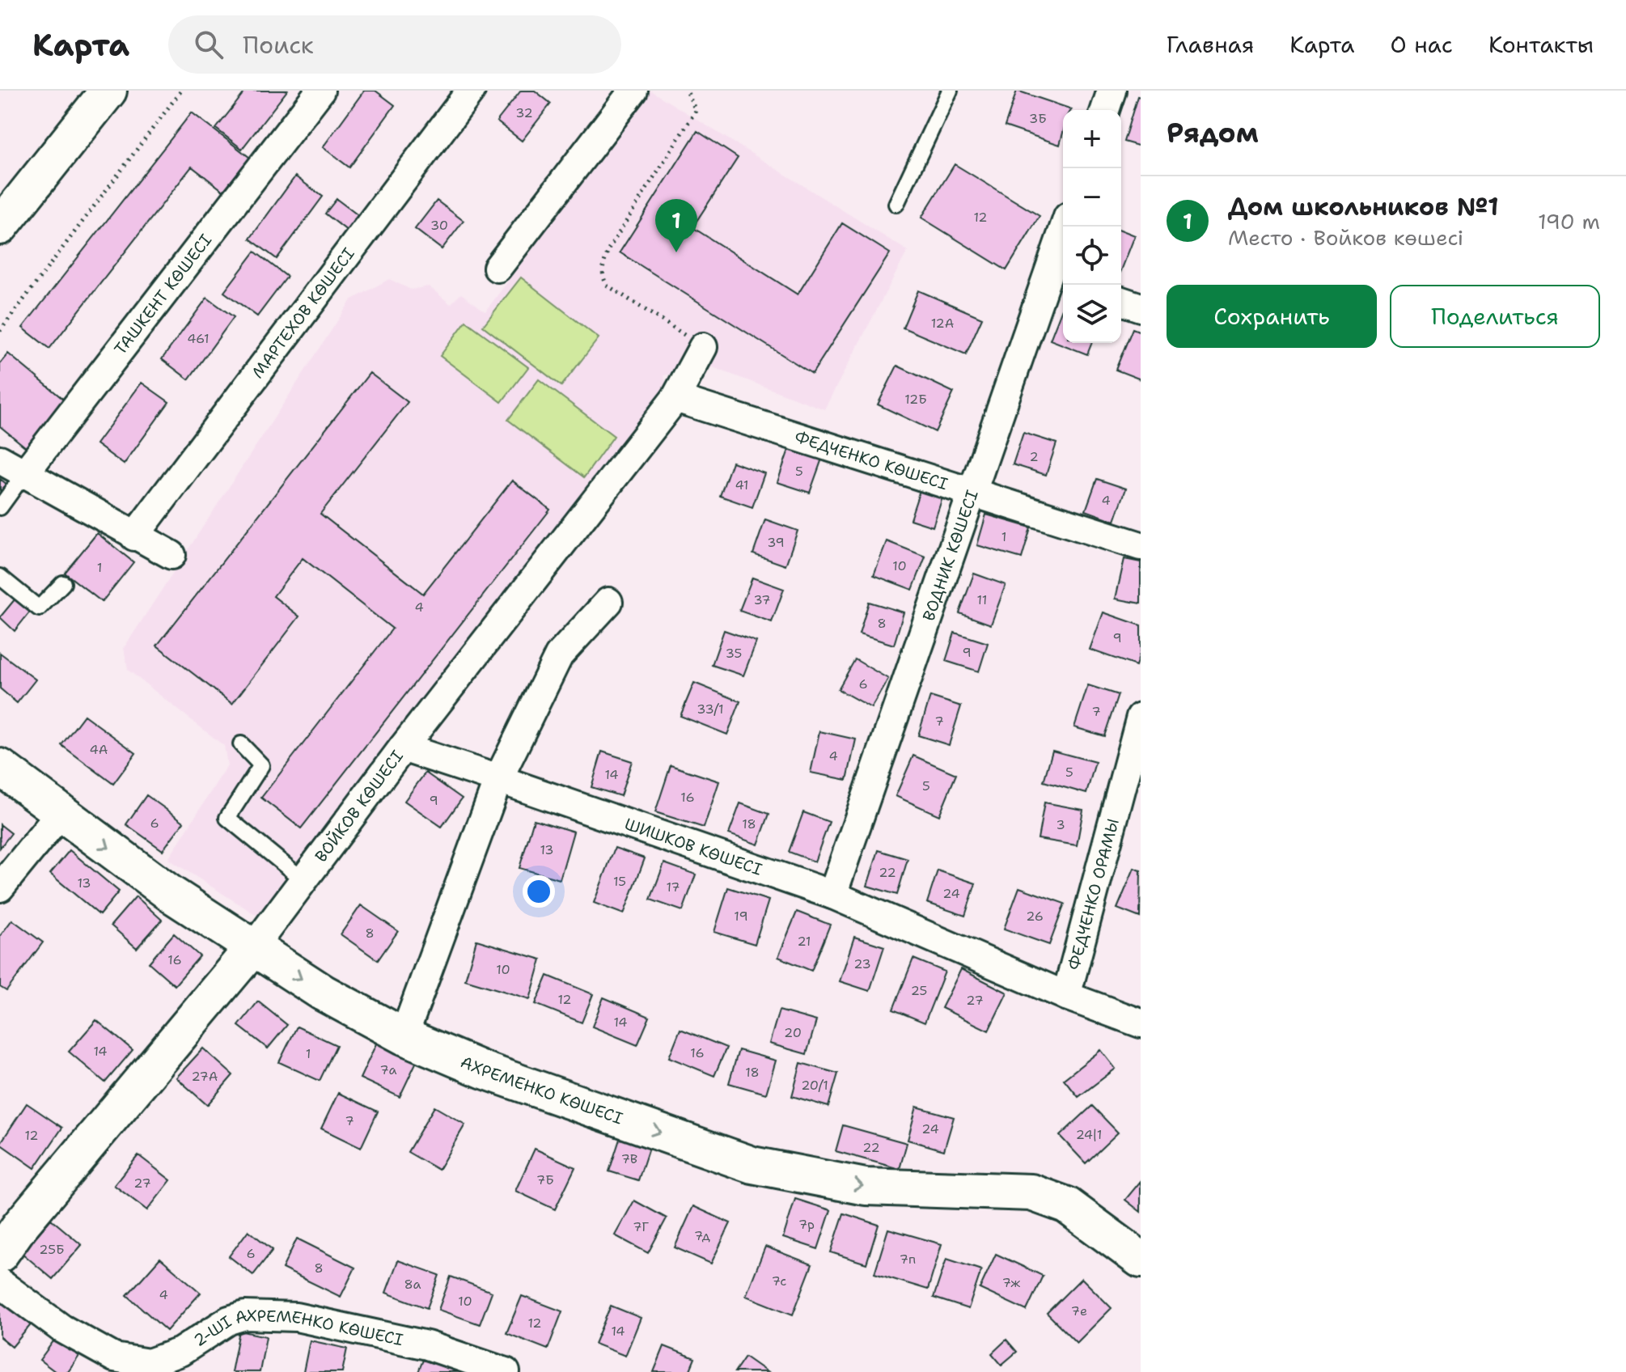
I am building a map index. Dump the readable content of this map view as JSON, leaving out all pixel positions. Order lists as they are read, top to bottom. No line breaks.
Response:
{"streets":{"street":["ТАШКЕНТ КӨШЕСІ","МАРТЕХОВ КӨШЕСІ","ФЕДЧЕНКО КӨШЕСІ","ВОДНИК КӨШЕСІ","ВОЙКОВ КӨШЕСІ","ШИШКОВ КӨШЕСІ","ФЕДЧЕНКО ОРАМЫ","АХРЕМЕНКО КӨШЕСІ","2-ШІ АХРЕМЕНКО КӨШЕСІ"]},"crossings":[["ФЕДЧЕНКО КӨШЕСІ","ВОДНИК КӨШЕСІ"],["ФЕДЧЕНКО КӨШЕСІ","ВОЙКОВ КӨШЕСІ"],["ВОДНИК КӨШЕСІ","ШИШКОВ КӨШЕСІ"],["ВОЙКОВ КӨШЕСІ","ШИШКОВ КӨШЕСІ"],["ВОЙКОВ КӨШЕСІ","АХРЕМЕНКО КӨШЕСІ"],["ШИШКОВ КӨШЕСІ","ФЕДЧЕНКО ОРАМЫ"]],"one_way":["АХРЕМЕНКО КӨШЕСІ"],"house_numbers":["32","3Б","12","30","12А","461","12Б","2","5","41","4","1","39","10","1","37","11","4","8","9","9","35","6","33/1","7","7","4А","4","5","14","5","16","9","6","18","3","13","22","15","13","17","24","19","26","8","21","16","23","10","25","12","27","14","20","14","16","1","7а","18","27А","20/1","7","24","24|1","12","22","7В","7Б","27","7р","7Г","7д","25Б","6","7п","8","7с","7ж","8а","4","10","7е","12","14"],"page":{"header":"Карта","search":"Поиск","nav":["Главная","Карта","О нас","Контакты"],"heading":"Рядом","map_buttons":["+","−"],"list":[{"mark":"1","name":"Дом школьников №1","note":"Место · Войков көшесі","value":"190 m"}],"pins":"1","buttons":["Сохранить","Поделиться"]}}
